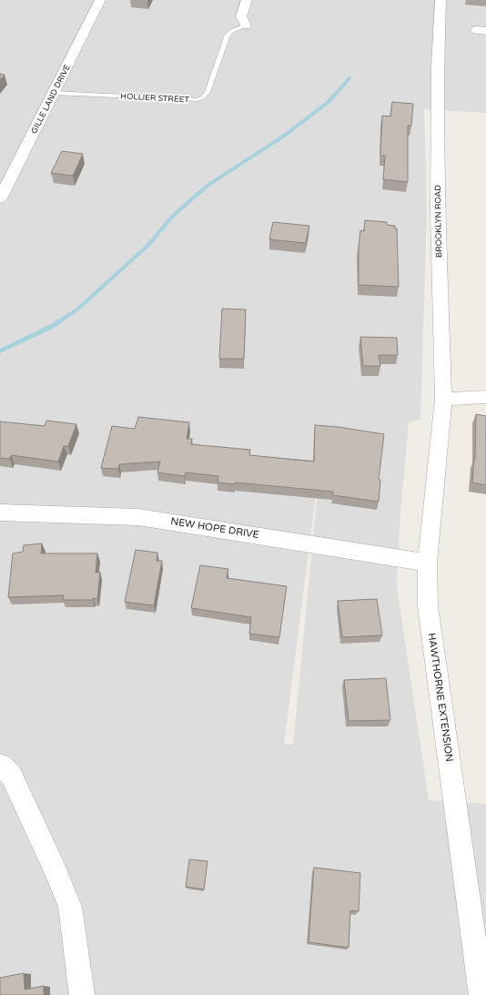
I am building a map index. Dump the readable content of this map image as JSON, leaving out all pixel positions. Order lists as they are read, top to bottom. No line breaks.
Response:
{"streets":{"street":["HOLLIER STREET","GILLE LAND DRIVE","BROOKLYN ROAD","NEW HOPE DRIVE","HAWTHORNE EXTENSION"]},"crossings":[["HOLLIER STREET","GILLE LAND DRIVE"],["BROOKLYN ROAD","HAWTHORNE EXTENSION"],["NEW HOPE DRIVE","HAWTHORNE EXTENSION"]]}
